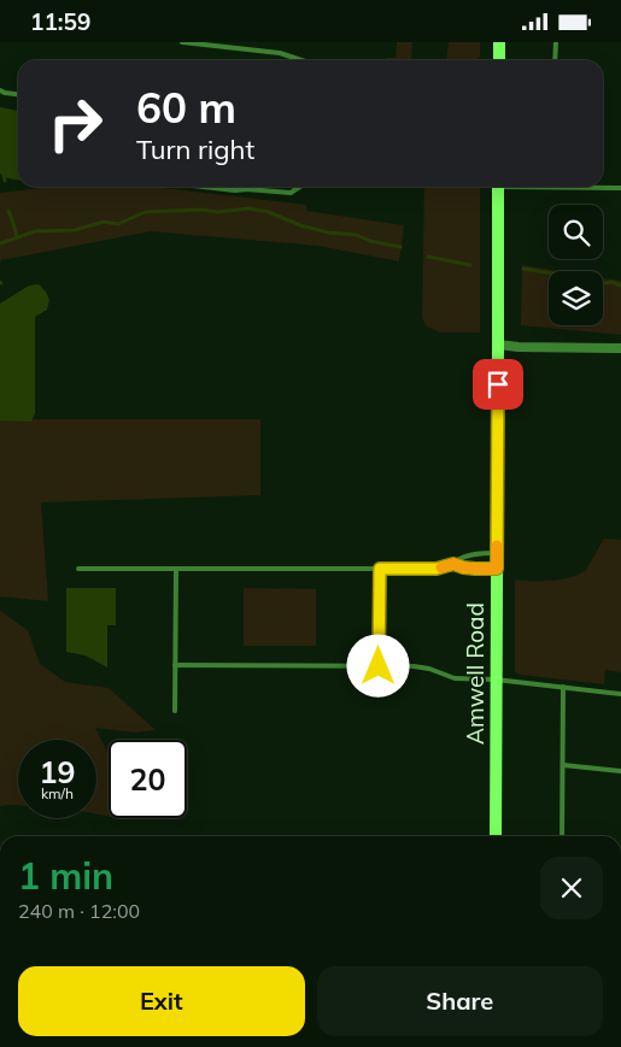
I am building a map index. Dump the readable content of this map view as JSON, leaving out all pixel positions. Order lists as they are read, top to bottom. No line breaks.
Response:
{"streets":{"main road":["Amwell Road"]},"page":{"status":"11:59","turn":["60 m","Turn right"],"speed":"19 km/h","limit":"20","heading":["1 min","240 m · 12:00"],"buttons":["Exit","Share"]}}
